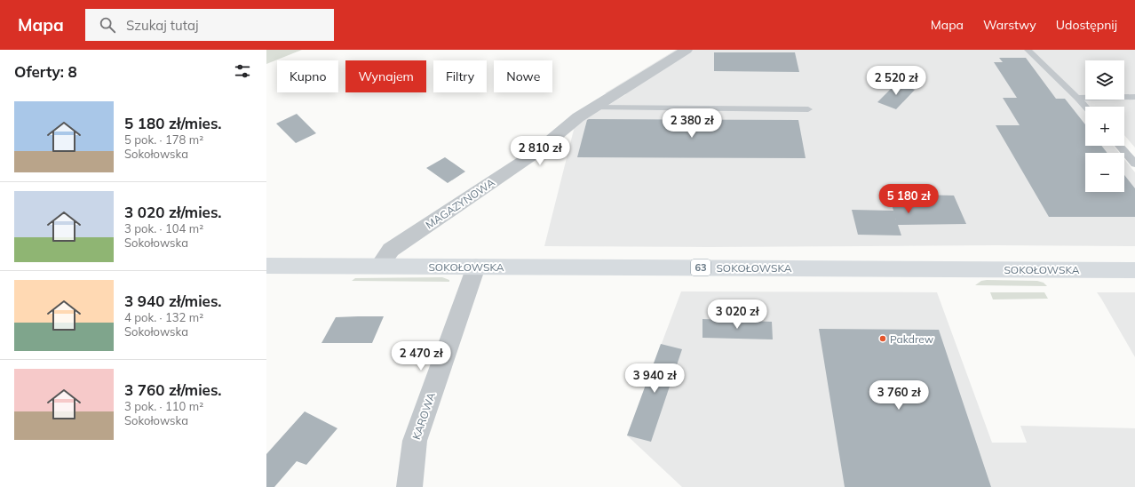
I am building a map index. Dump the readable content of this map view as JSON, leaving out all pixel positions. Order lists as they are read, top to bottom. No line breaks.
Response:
{"streets":{"main road":["SOKOŁOWSKA","63"],"street":["MAGAZYNOWA","KAROWA"]},"crossings":[["MAGAZYNOWA","SOKOŁOWSKA"],["SOKOŁOWSKA","KAROWA"]],"places":["Pakdrew"],"page":{"header":"Mapa","search":"Szukaj tutaj","nav":["Mapa","Warstwy","Udostępnij"],"heading":"Oferty: 8","map_buttons":["+","−"],"chip":["Kupno","Wynajem","Filtry","Nowe"],"price":["2 520 zł","2 380 zł","2 810 zł","5 180 zł","3 020 zł","2 470 zł","3 940 zł","3 760 zł"],"list":[{"name":"5 180 zł/mies.","note":"5 pok. · 178 m² · Sokołowska"},{"name":"3 020 zł/mies.","note":"3 pok. · 104 m² · Sokołowska"},{"name":"3 940 zł/mies.","note":"4 pok. · 132 m² · Sokołowska"},{"name":"3 760 zł/mies.","note":"3 pok. · 110 m² · Sokołowska"}]}}
